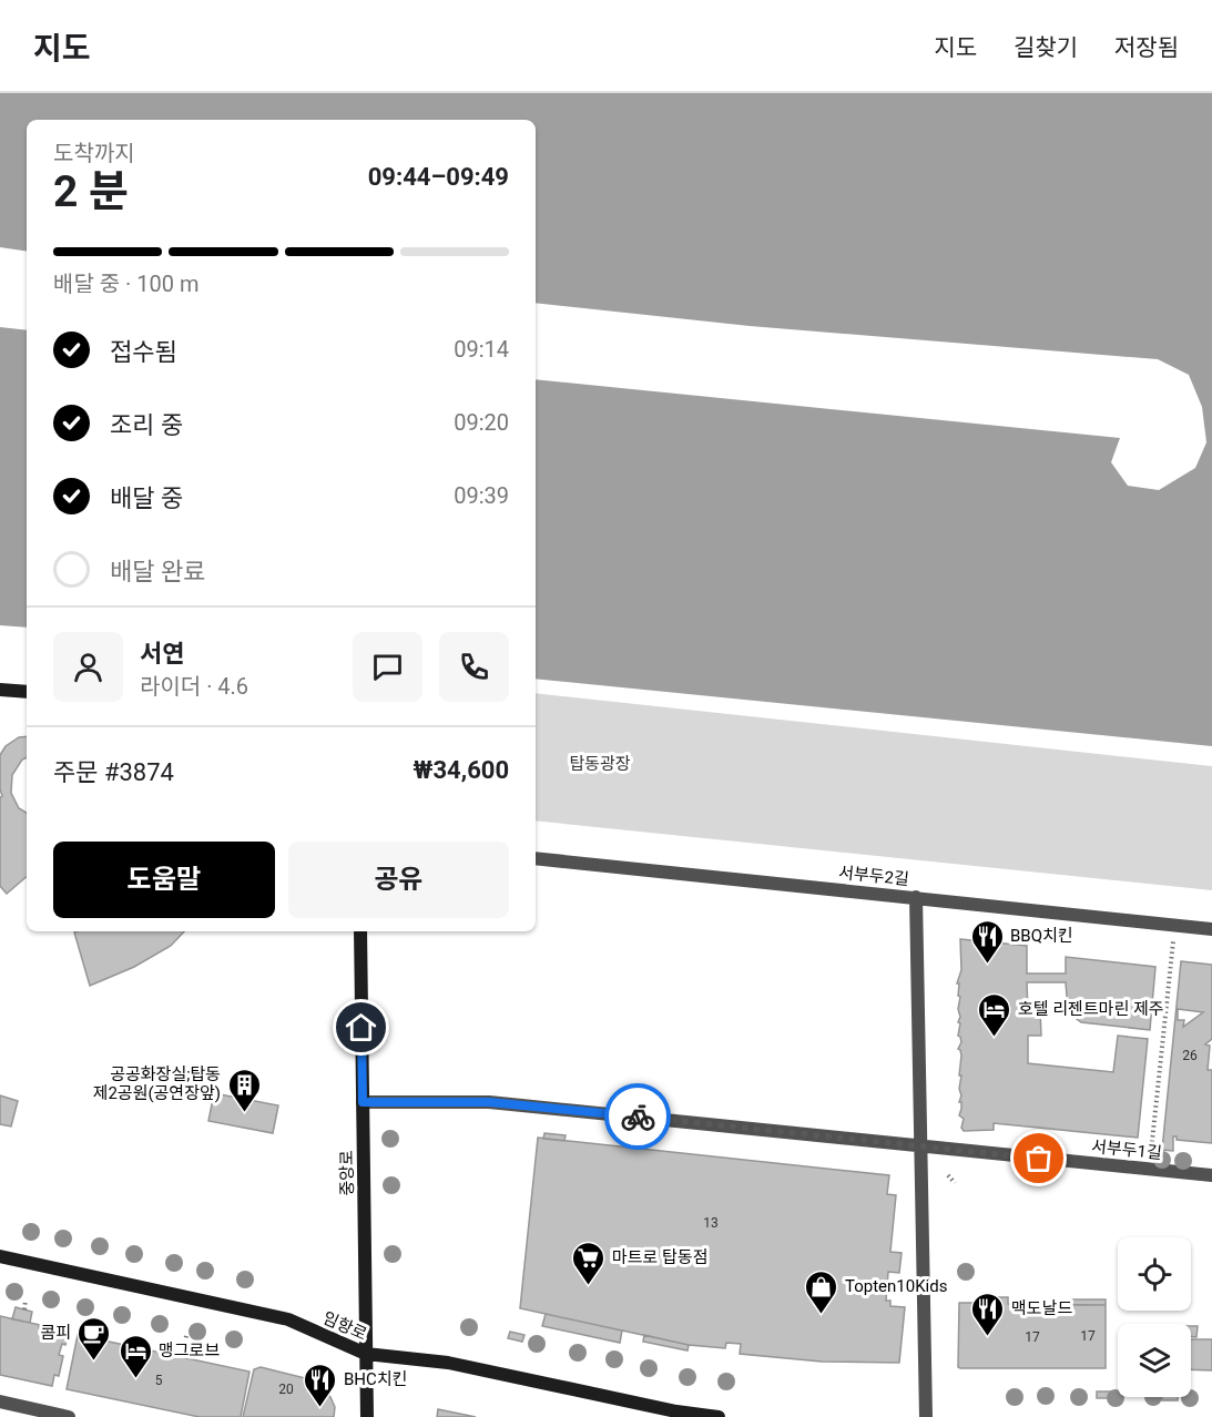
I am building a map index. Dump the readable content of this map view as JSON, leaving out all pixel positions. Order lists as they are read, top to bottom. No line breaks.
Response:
{"streets":{"main road":["중앙로","임항로"],"street":["서부두2길","서부두1길"]},"crossings":[["서부두1길","중앙로"],["중앙로","임항로"]],"parks":["탑동광장"],"places":{"restaurant":["BBQ치킨","맥도날드","BHC치킨"],"hotel":["호텔 리젠트마린 제주","맹그로브"],"building":["공공화장실;탑동 제2공원(공연장앞)"],"supermarket":["마트로 탑동점"],"shop":["Topten10Kids"],"cafe":["콤피"]},"house_numbers":["26","13","17","17","5","20"],"page":{"header":"지도","nav":["지도","길찾기","저장됨"],"heading":["2 분","도착까지","09:44–09:49"],"panel":["서연","라이더 · 4.6","주문 #3874","₩34,600"],"bar":"배달 중 · 100 m","list":[["접수됨","09:14"],["조리 중","09:20"],["배달 중","09:39"],"배달 완료"],"buttons":["도움말","공유"]}}
